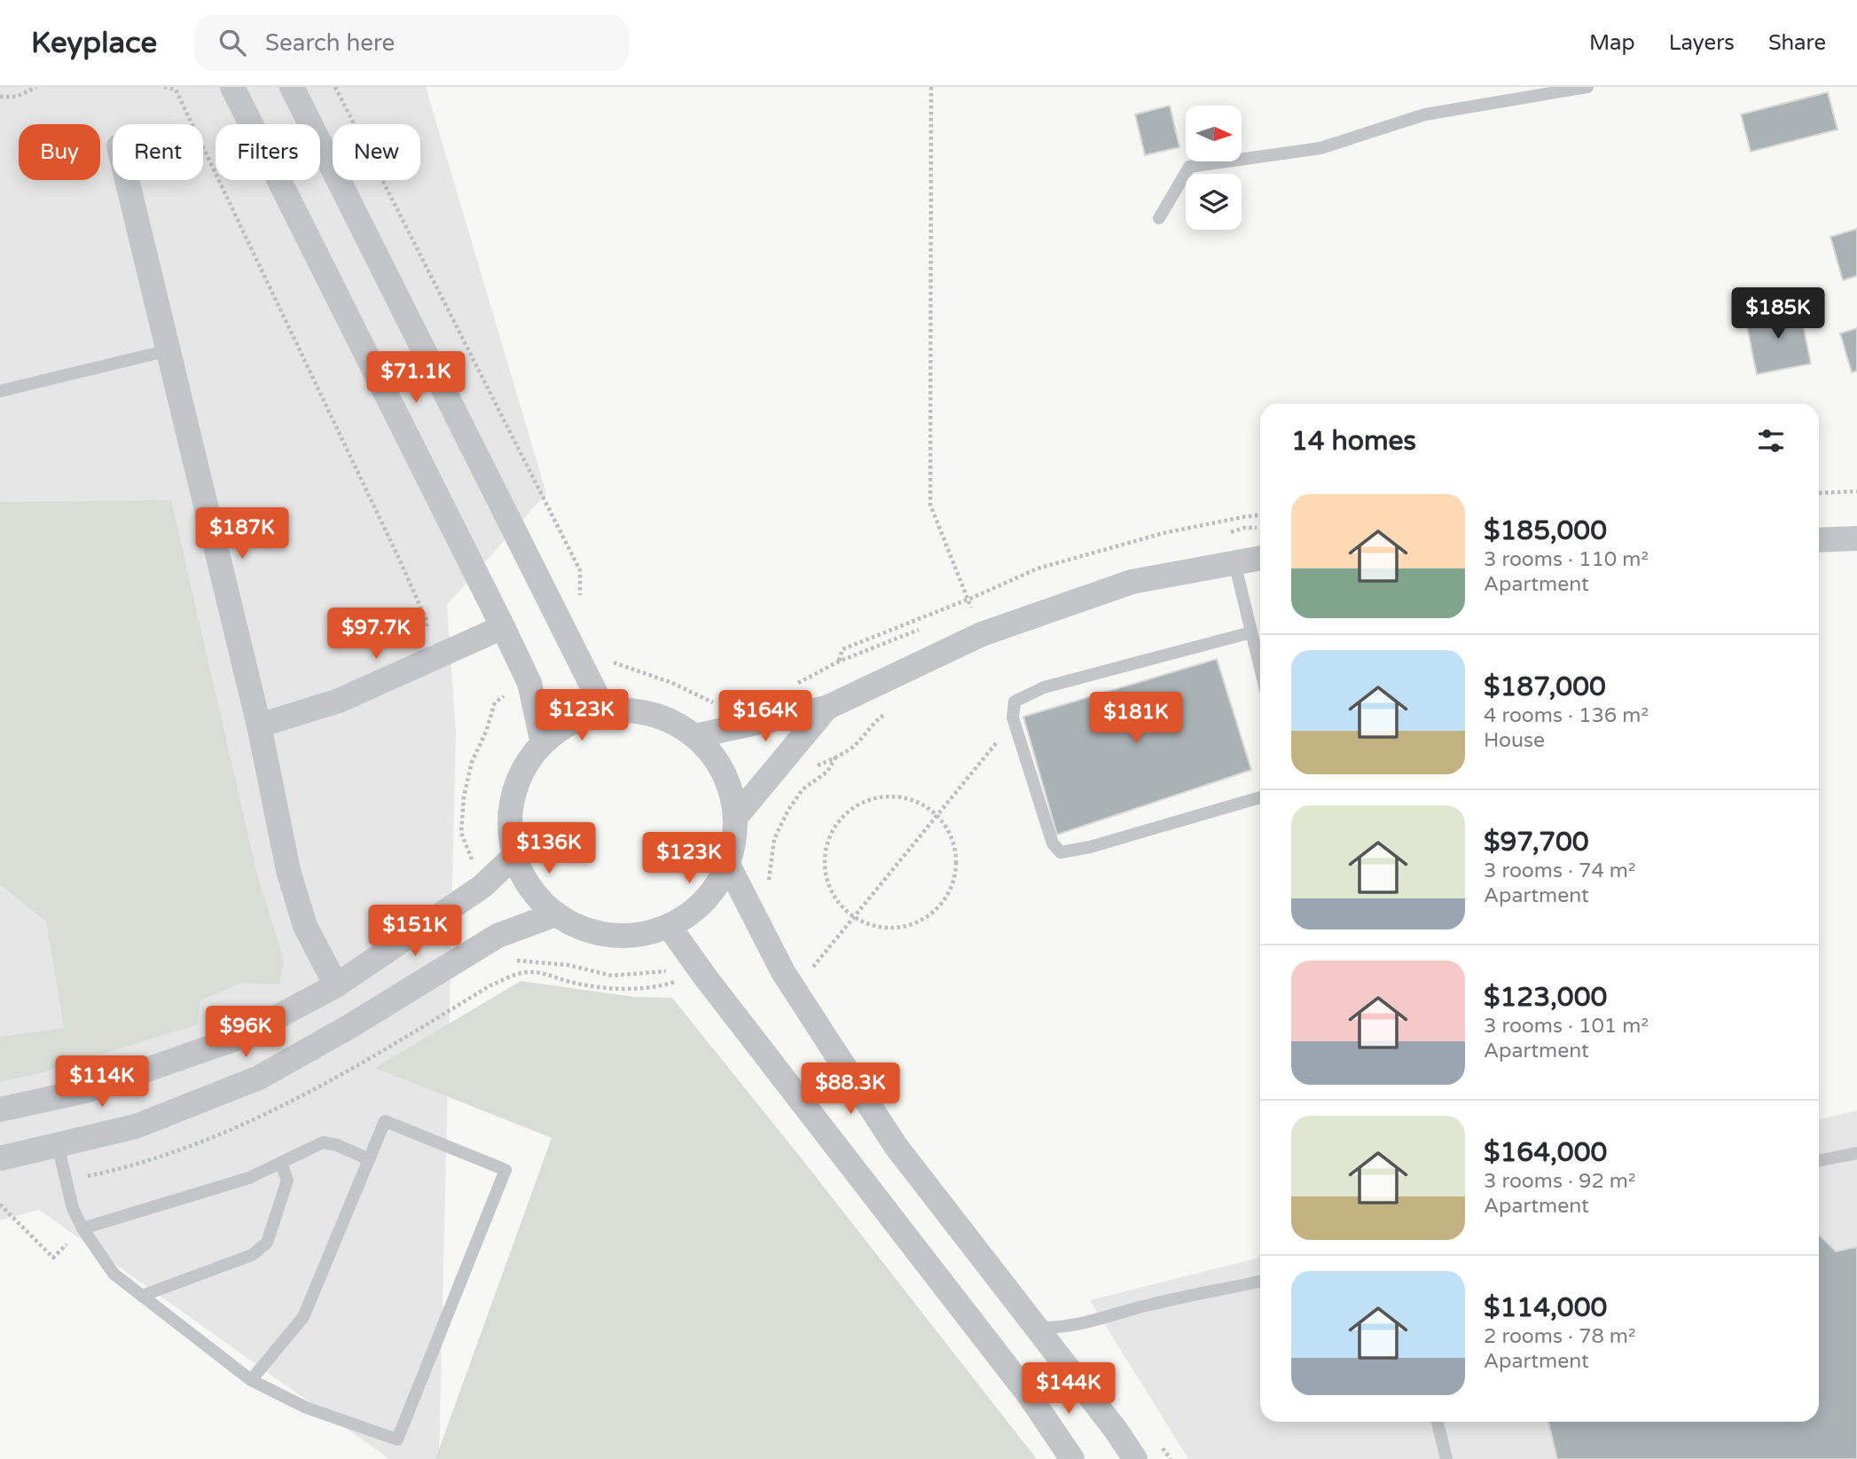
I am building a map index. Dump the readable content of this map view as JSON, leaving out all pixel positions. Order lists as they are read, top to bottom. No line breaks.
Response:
{"north":"right","page":{"header":"Keyplace","search":"Search here","nav":["Map","Layers","Share"],"chip":["Buy","Rent","Filters","New"],"price":["$185K","$71.1K","$187K","$97.7K","$123K","$164K","$181K","$136K","$123K","$151K","$96K","$114K","$88.3K","$144K"],"heading":"14 homes","list":[{"name":"$185,000","note":"3 rooms · 110 m² · Apartment"},{"name":"$187,000","note":"4 rooms · 136 m² · House"},{"name":"$97,700","note":"3 rooms · 74 m² · Apartment"},{"name":"$123,000","note":"3 rooms · 101 m² · Apartment"},{"name":"$164,000","note":"3 rooms · 92 m² · Apartment"},{"name":"$114,000","note":"2 rooms · 78 m² · Apartment"}]}}
